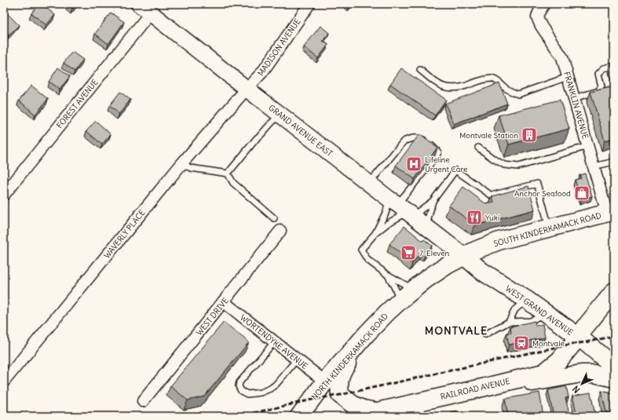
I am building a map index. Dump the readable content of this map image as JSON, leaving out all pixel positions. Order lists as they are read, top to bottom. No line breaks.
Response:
{"streets":{"main road":["GRAND AVENUE EAST","SOUTH KINDERKAMACK ROAD","WEST GRAND AVENUE","NORTH KINDERKAMACK ROAD","RAILROAD AVENUE"],"street":["MADISON AVENUE","FOREST AVENUE","FRANKLIN AVENUE","WAVERLY PLACE","WEST DRIVE","WORTENDYKE AVENUE"]},"crossings":[["MADISON AVENUE","GRAND AVENUE EAST"],["MADISON AVENUE","WAVERLY PLACE"],["FOREST AVENUE","GRAND AVENUE EAST"],["FRANKLIN AVENUE","SOUTH KINDERKAMACK ROAD"],["GRAND AVENUE EAST","SOUTH KINDERKAMACK ROAD"],["GRAND AVENUE EAST","WAVERLY PLACE"],["GRAND AVENUE EAST","WEST GRAND AVENUE"],["GRAND AVENUE EAST","NORTH KINDERKAMACK ROAD"],["SOUTH KINDERKAMACK ROAD","WEST GRAND AVENUE"],["SOUTH KINDERKAMACK ROAD","NORTH KINDERKAMACK ROAD"],["WEST GRAND AVENUE","NORTH KINDERKAMACK ROAD"],["WEST GRAND AVENUE","RAILROAD AVENUE"],["WEST DRIVE","WORTENDYKE AVENUE"],["WORTENDYKE AVENUE","NORTH KINDERKAMACK ROAD"]],"districts":["MONTVALE"],"places":{"building":["Montvale Station"],"hospital":["Lifeline Urgent Care"],"shop":["Anchor Seafood"],"restaurant":["Yuki"],"supermarket":["7-Eleven"],"station":["Montvale"]},"north":"bottom left"}
